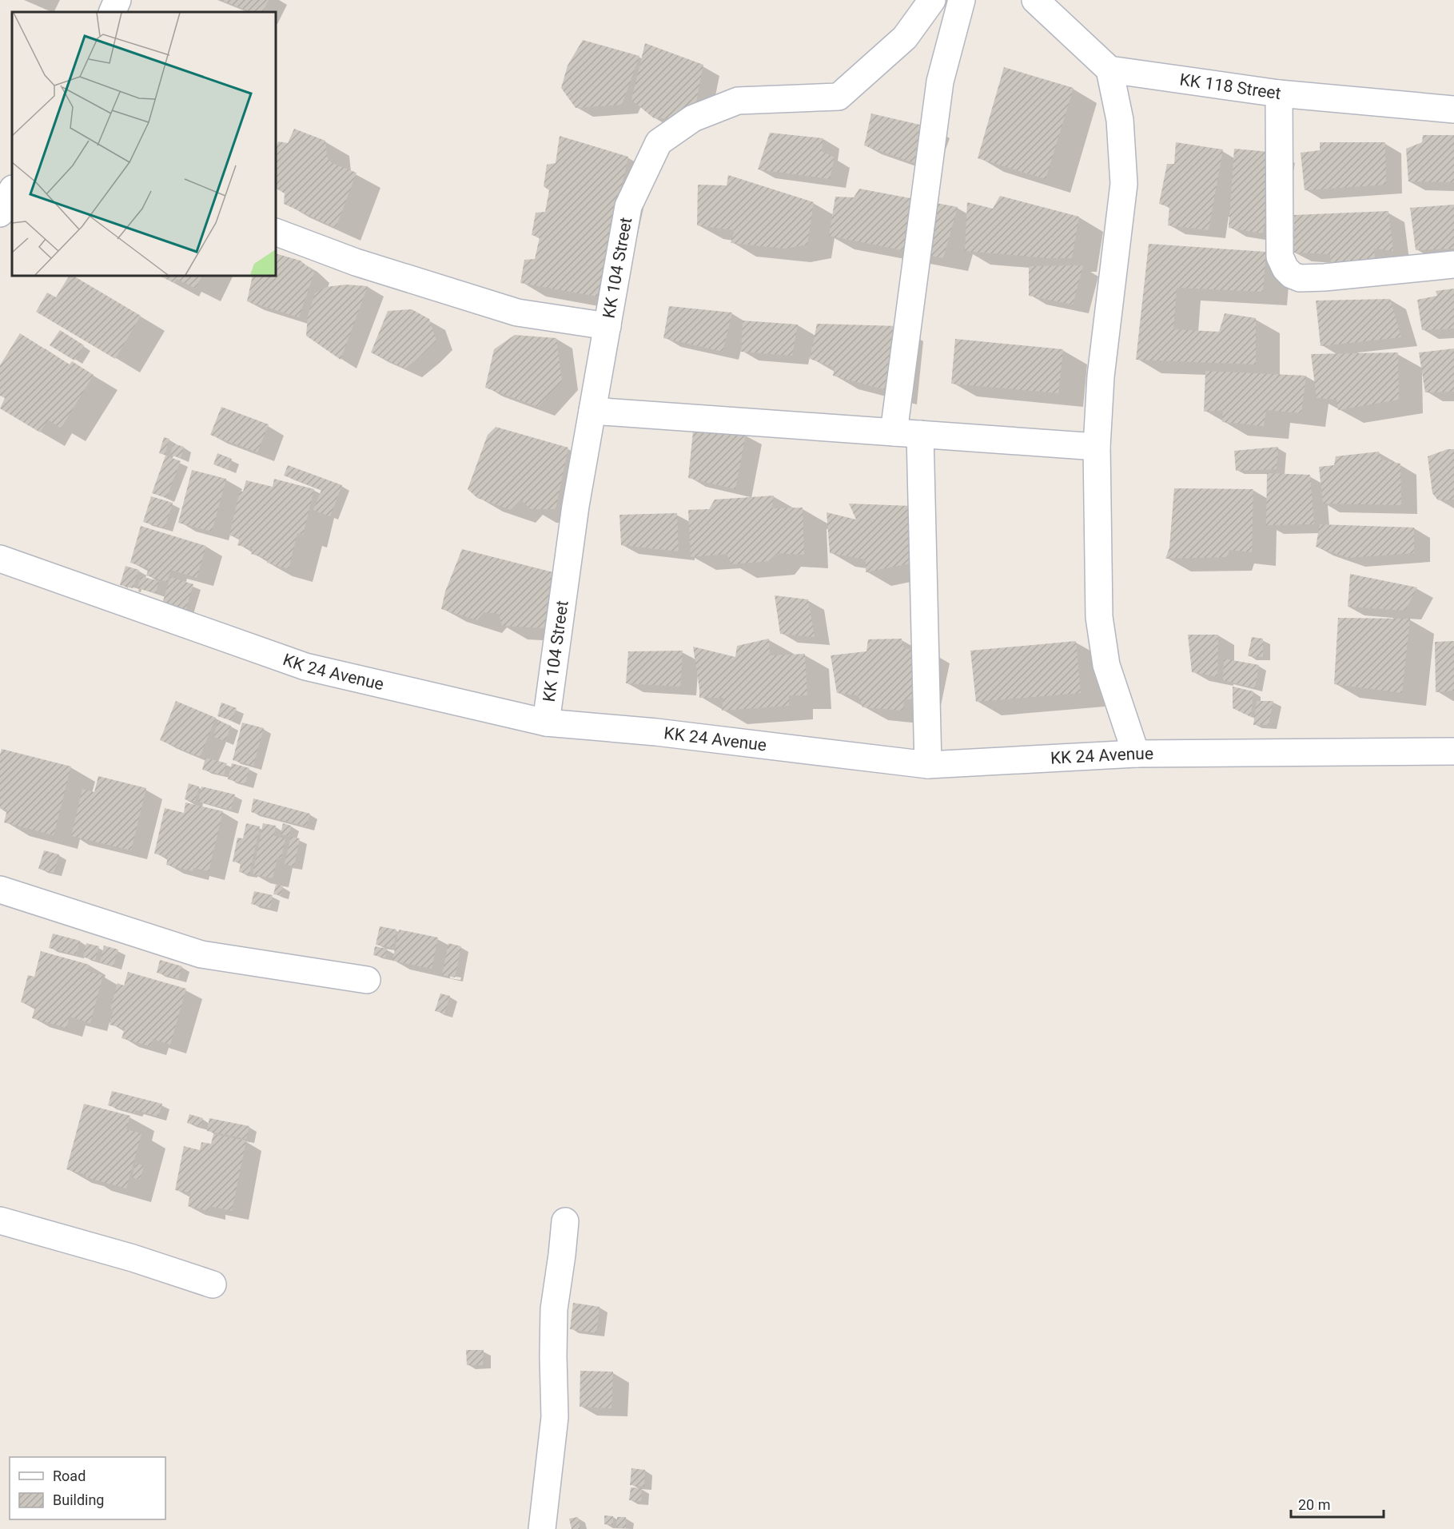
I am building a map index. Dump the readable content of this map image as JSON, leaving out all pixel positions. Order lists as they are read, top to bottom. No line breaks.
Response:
{"streets":{"street":["KK 118 Street","KK 104 Street","KK 24 Avenue"]},"crossings":[["KK 104 Street","KK 24 Avenue"]],"legend":["Road","Building"],"scale_bar":"20 m"}
